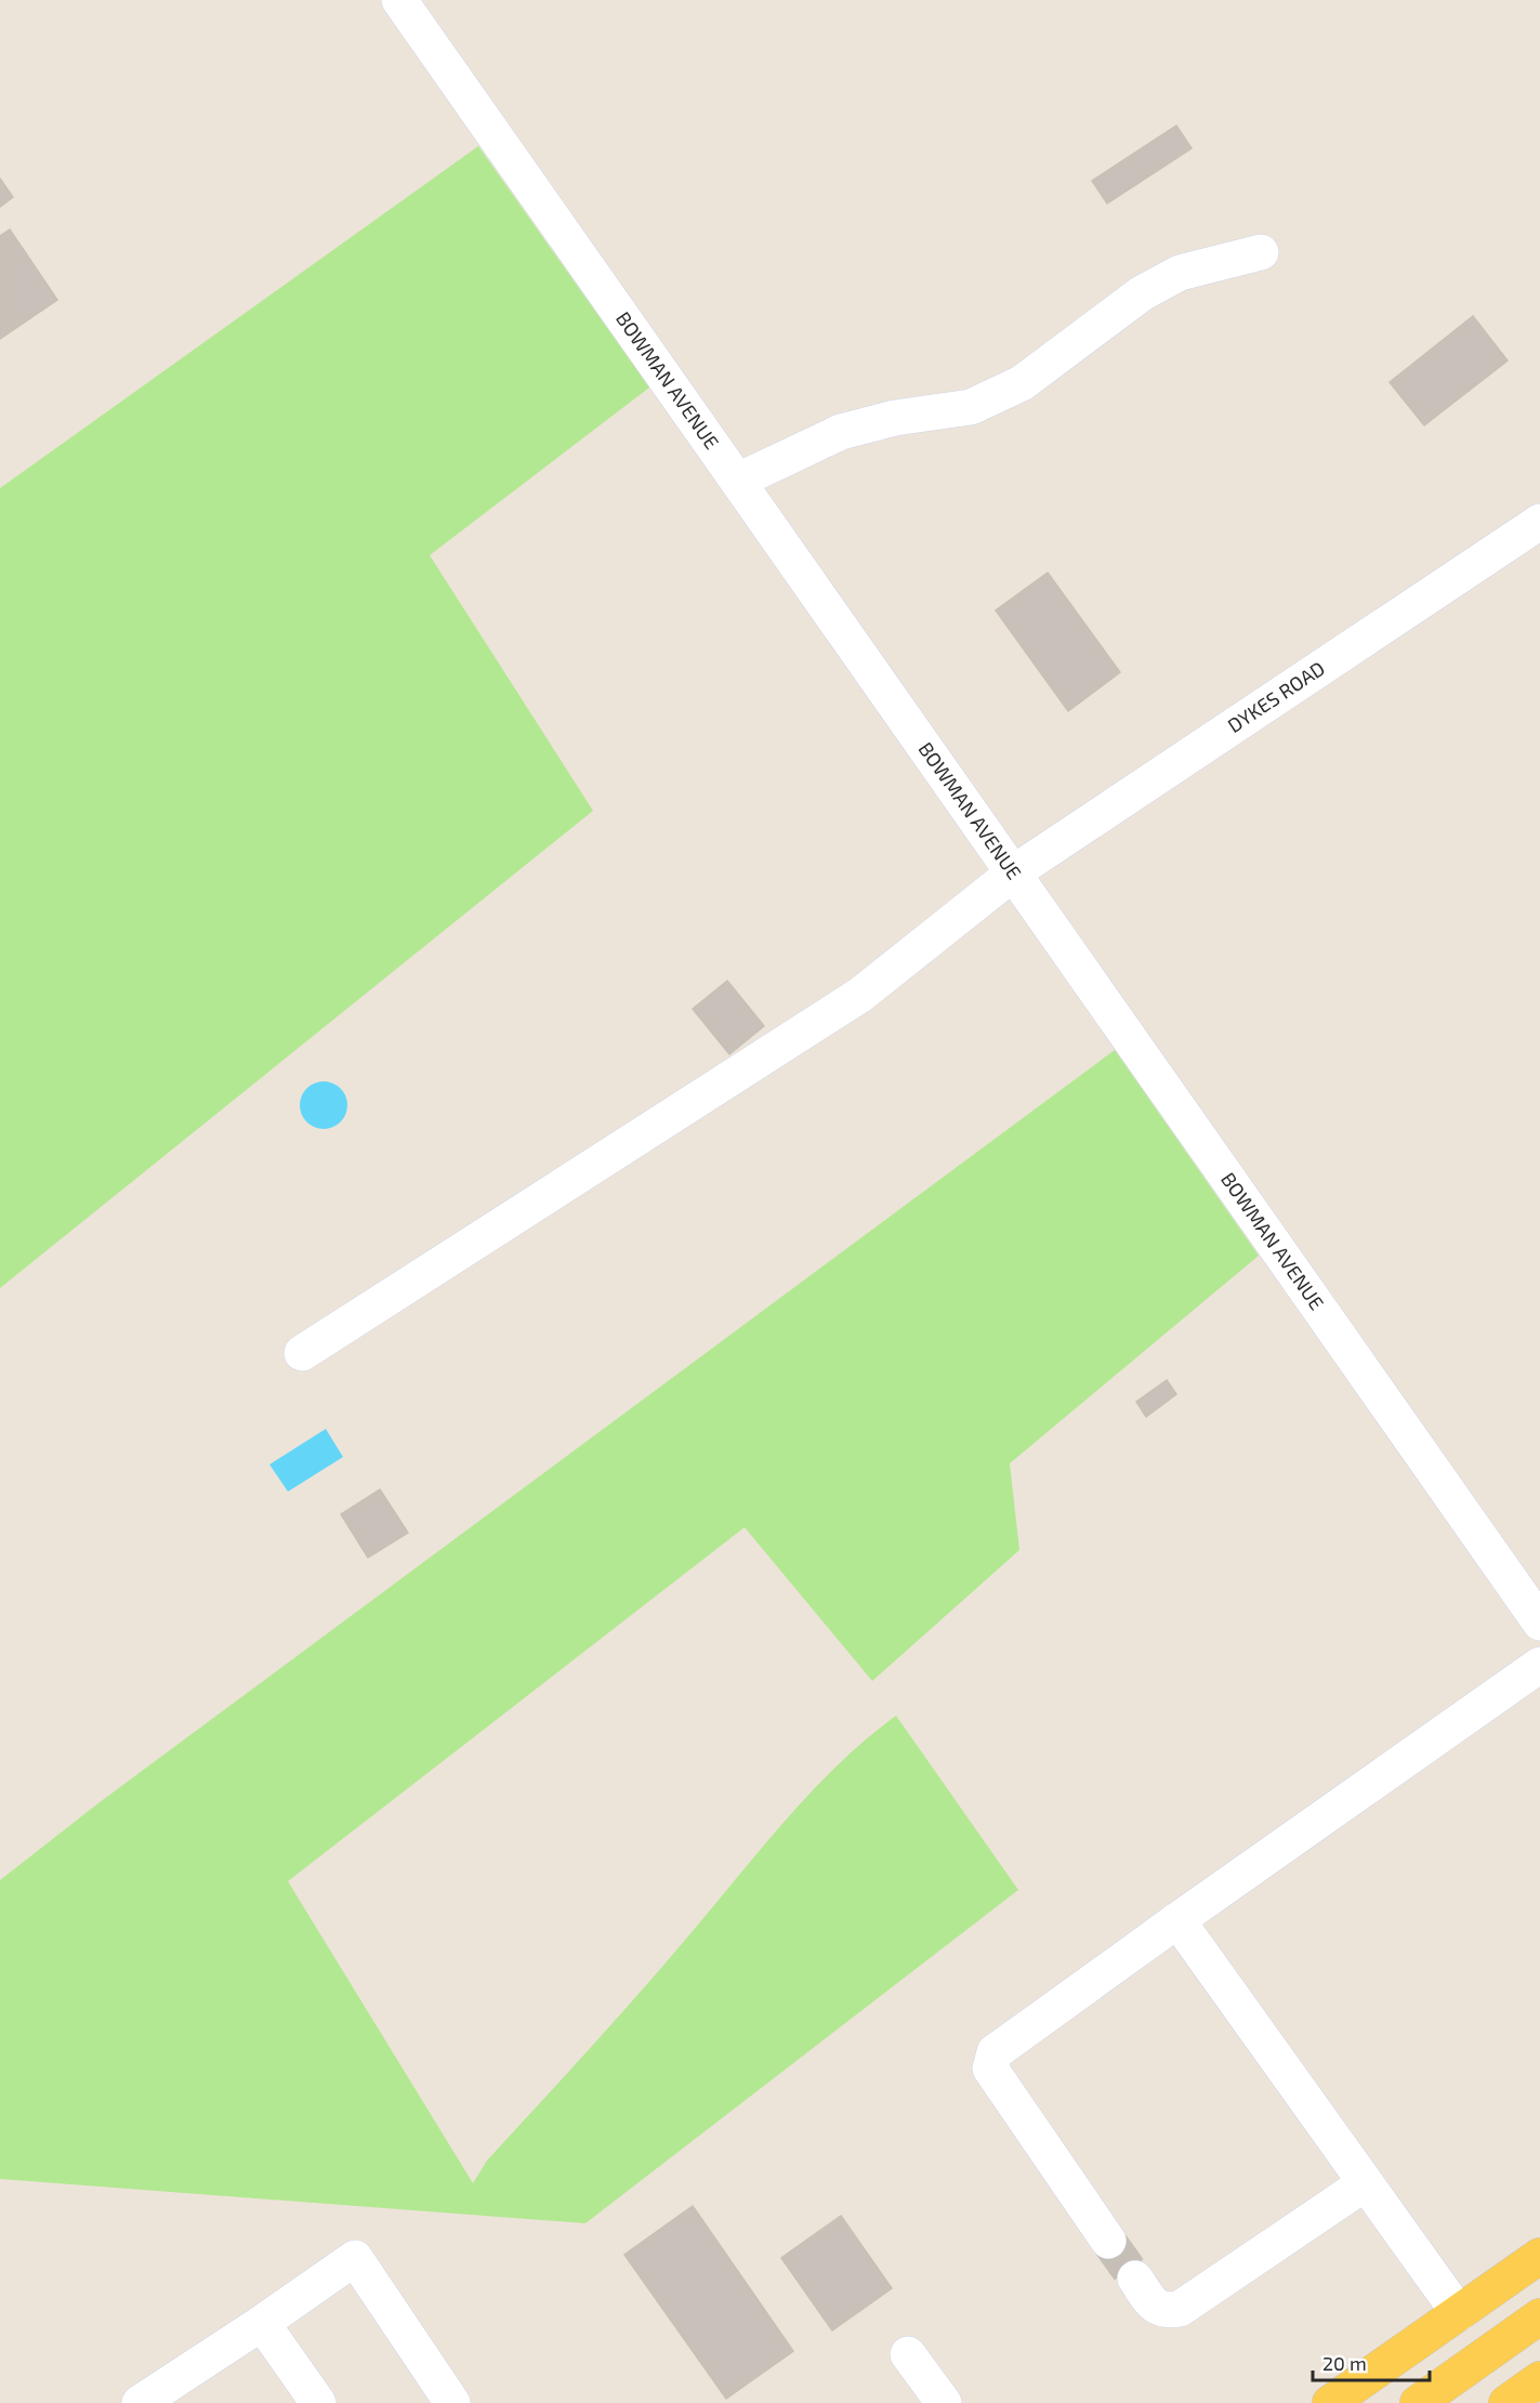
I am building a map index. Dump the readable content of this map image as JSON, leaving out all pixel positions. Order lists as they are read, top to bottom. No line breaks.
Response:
{"streets":{"street":["BOWMAN AVENUE","DYKES ROAD"]},"crossings":[["BOWMAN AVENUE","DYKES ROAD"]],"scale_bar":"20 m"}
